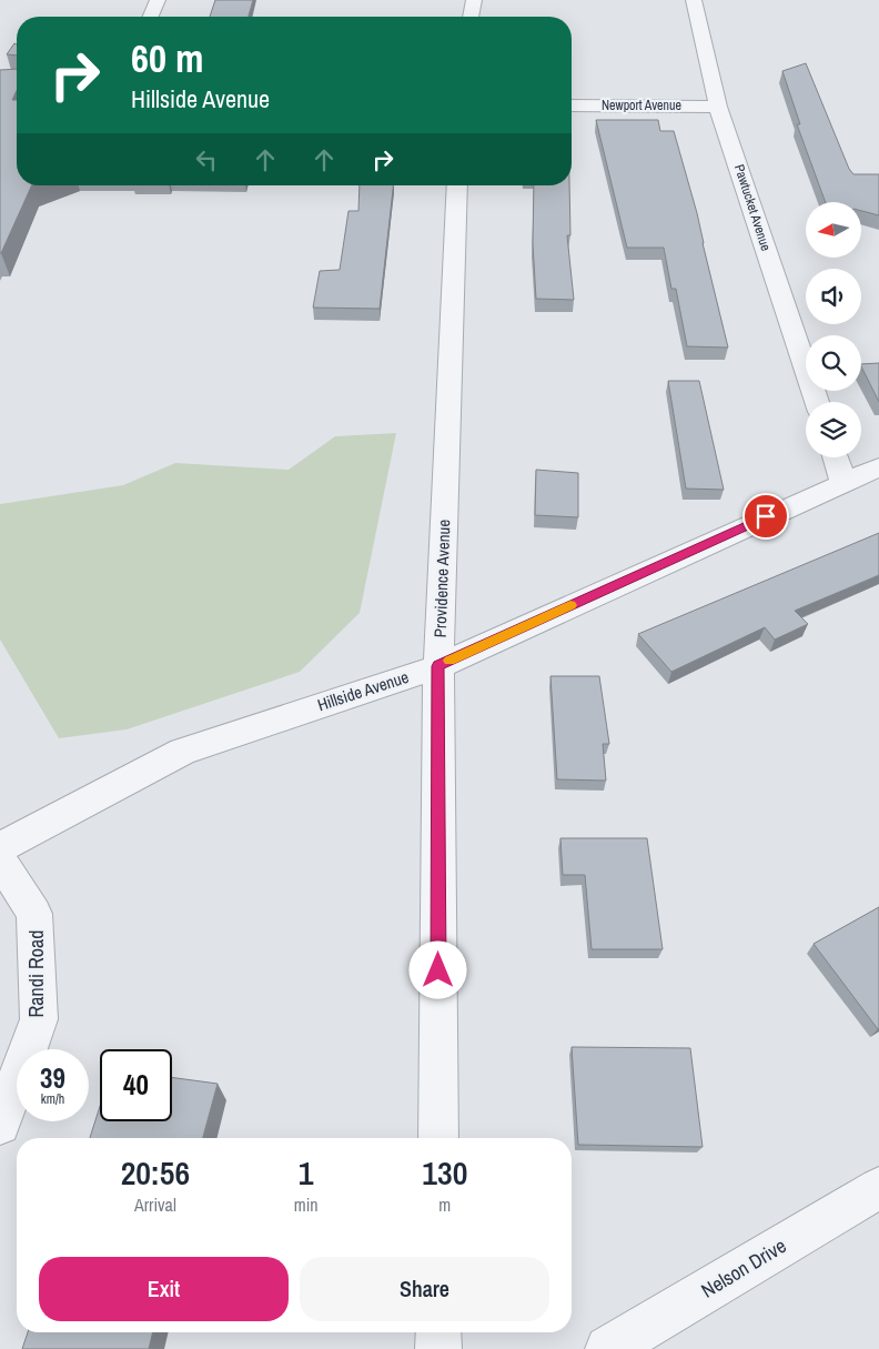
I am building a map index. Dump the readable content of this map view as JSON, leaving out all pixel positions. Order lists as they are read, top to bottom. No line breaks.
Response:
{"streets":{"street":["Newport Avenue","Pawtucket Avenue","Providence Avenue","Hillside Avenue","Randi Road","Nelson Drive"]},"crossings":[["Newport Avenue","Pawtucket Avenue"],["Providence Avenue","Hillside Avenue"]],"north":"left","page":{"turn":["60 m","Hillside Avenue"],"speed":"39 km/h","limit":"40","eta":["20:56","Arrival","1","min","130","m"],"buttons":["Exit","Share"]}}
